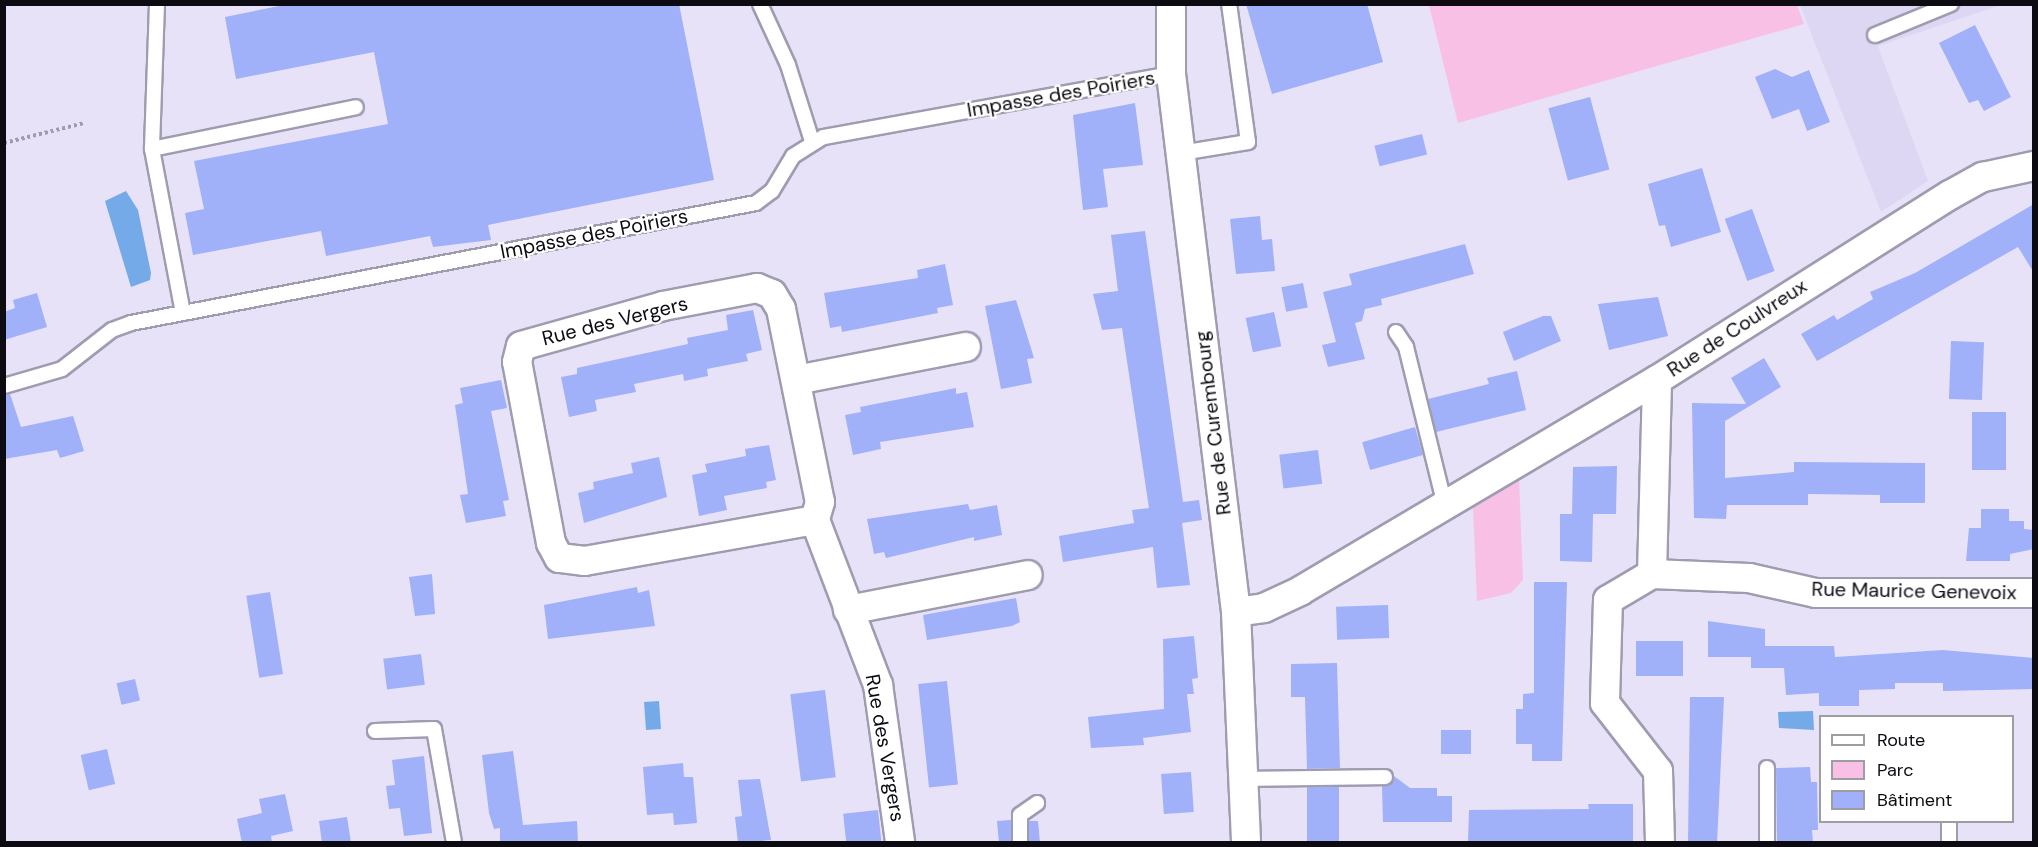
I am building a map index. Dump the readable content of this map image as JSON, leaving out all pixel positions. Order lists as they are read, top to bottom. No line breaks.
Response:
{"streets":{"street":["Rue des Vergers","Rue de Coulvreux","Rue de Curembourg","Rue Maurice Genevoix"],"lane":["Impasse des Poiriers"]},"crossings":[["Impasse des Poiriers","Rue de Curembourg"],["Rue de Coulvreux","Rue de Curembourg"]],"legend":["Route","Parc","Bâtiment"]}
